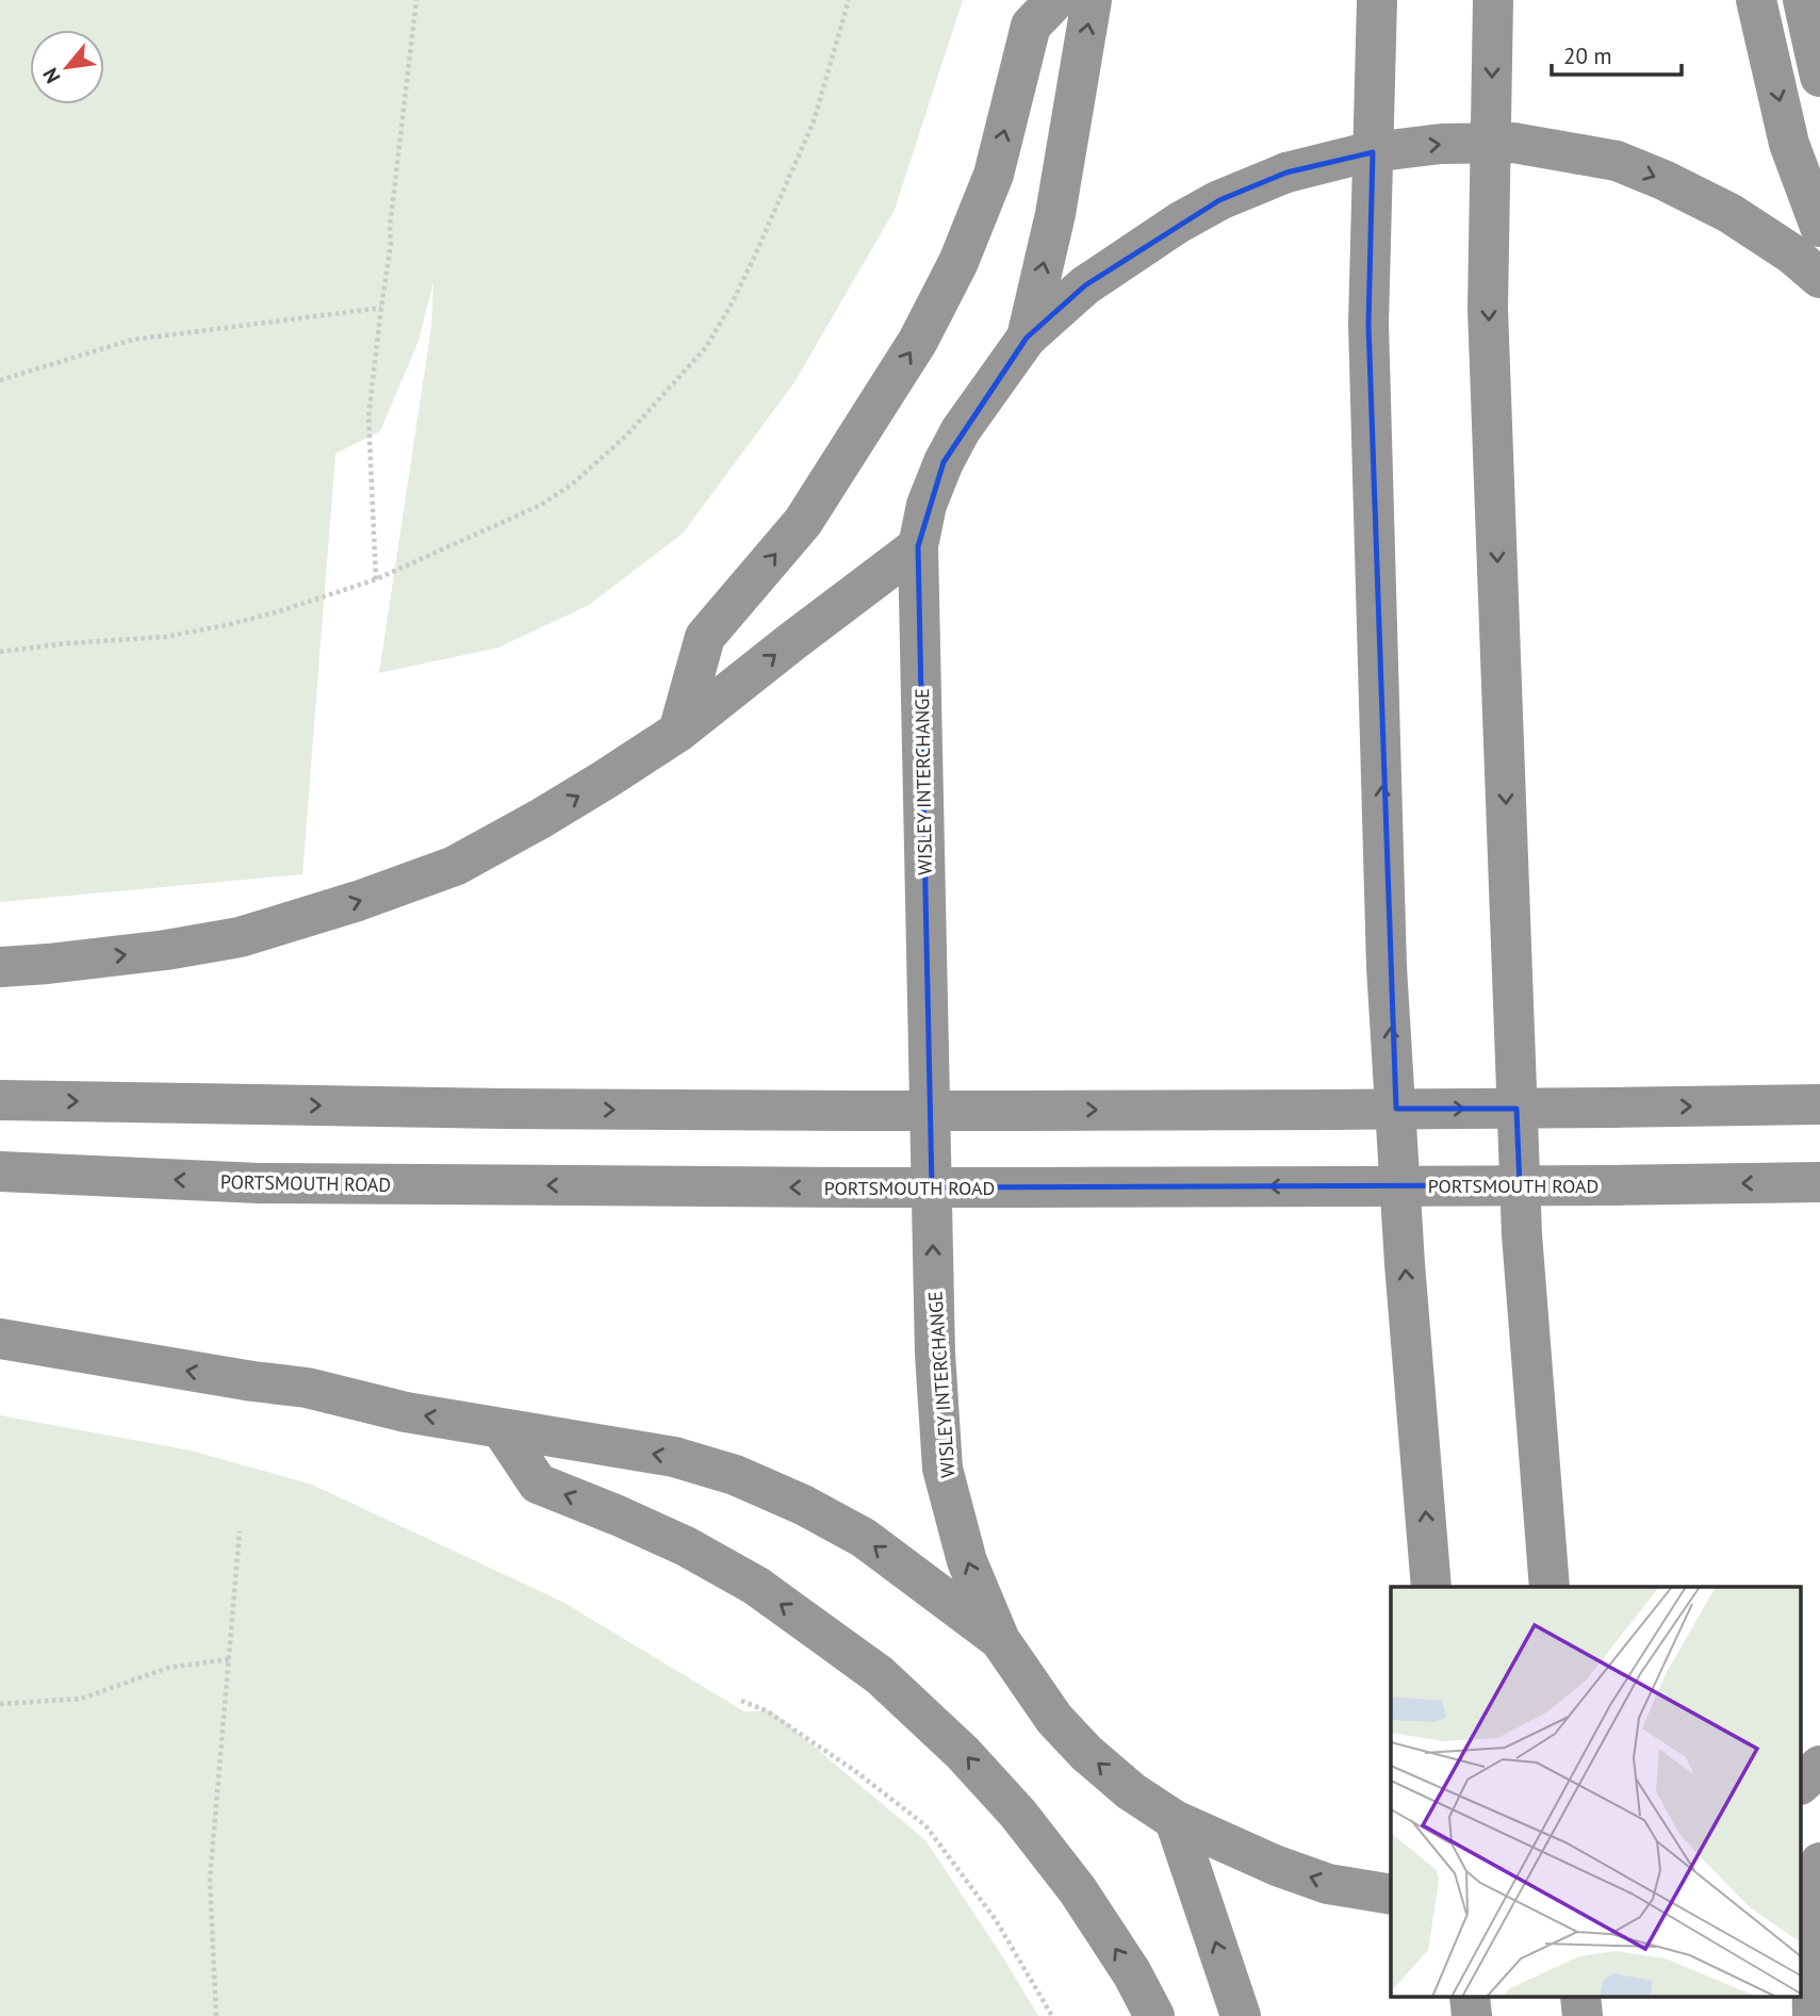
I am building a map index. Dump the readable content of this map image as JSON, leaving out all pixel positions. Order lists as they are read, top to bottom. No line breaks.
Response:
{"streets":{"highway":["WISLEY INTERCHANGE","PORTSMOUTH ROAD"]},"scale_bar":"20 m","north":"bottom left"}
